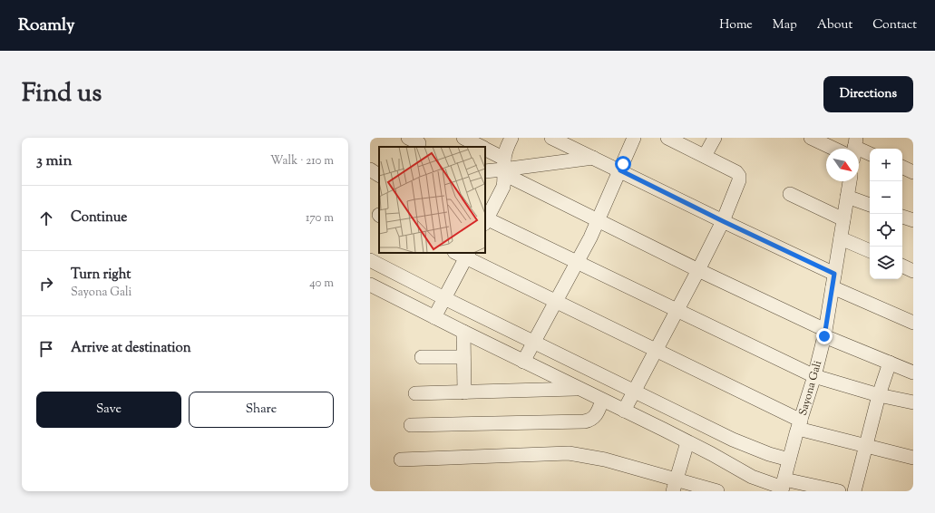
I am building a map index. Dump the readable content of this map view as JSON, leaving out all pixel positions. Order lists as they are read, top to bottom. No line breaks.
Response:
{"streets":{"street":["Sayona Gali"]},"north":"bottom right","page":{"header":"Roamly","nav":["Home","Map","About","Contact"],"title":"Find us","buttons":["Directions",["Save","Share"]],"heading":["3 min","Walk · 210 m"],"map_buttons":["+","−"],"list":[["Continue","170 m"],["Turn right","Sayona Gali","40 m"],"Arrive at destination"]}}
